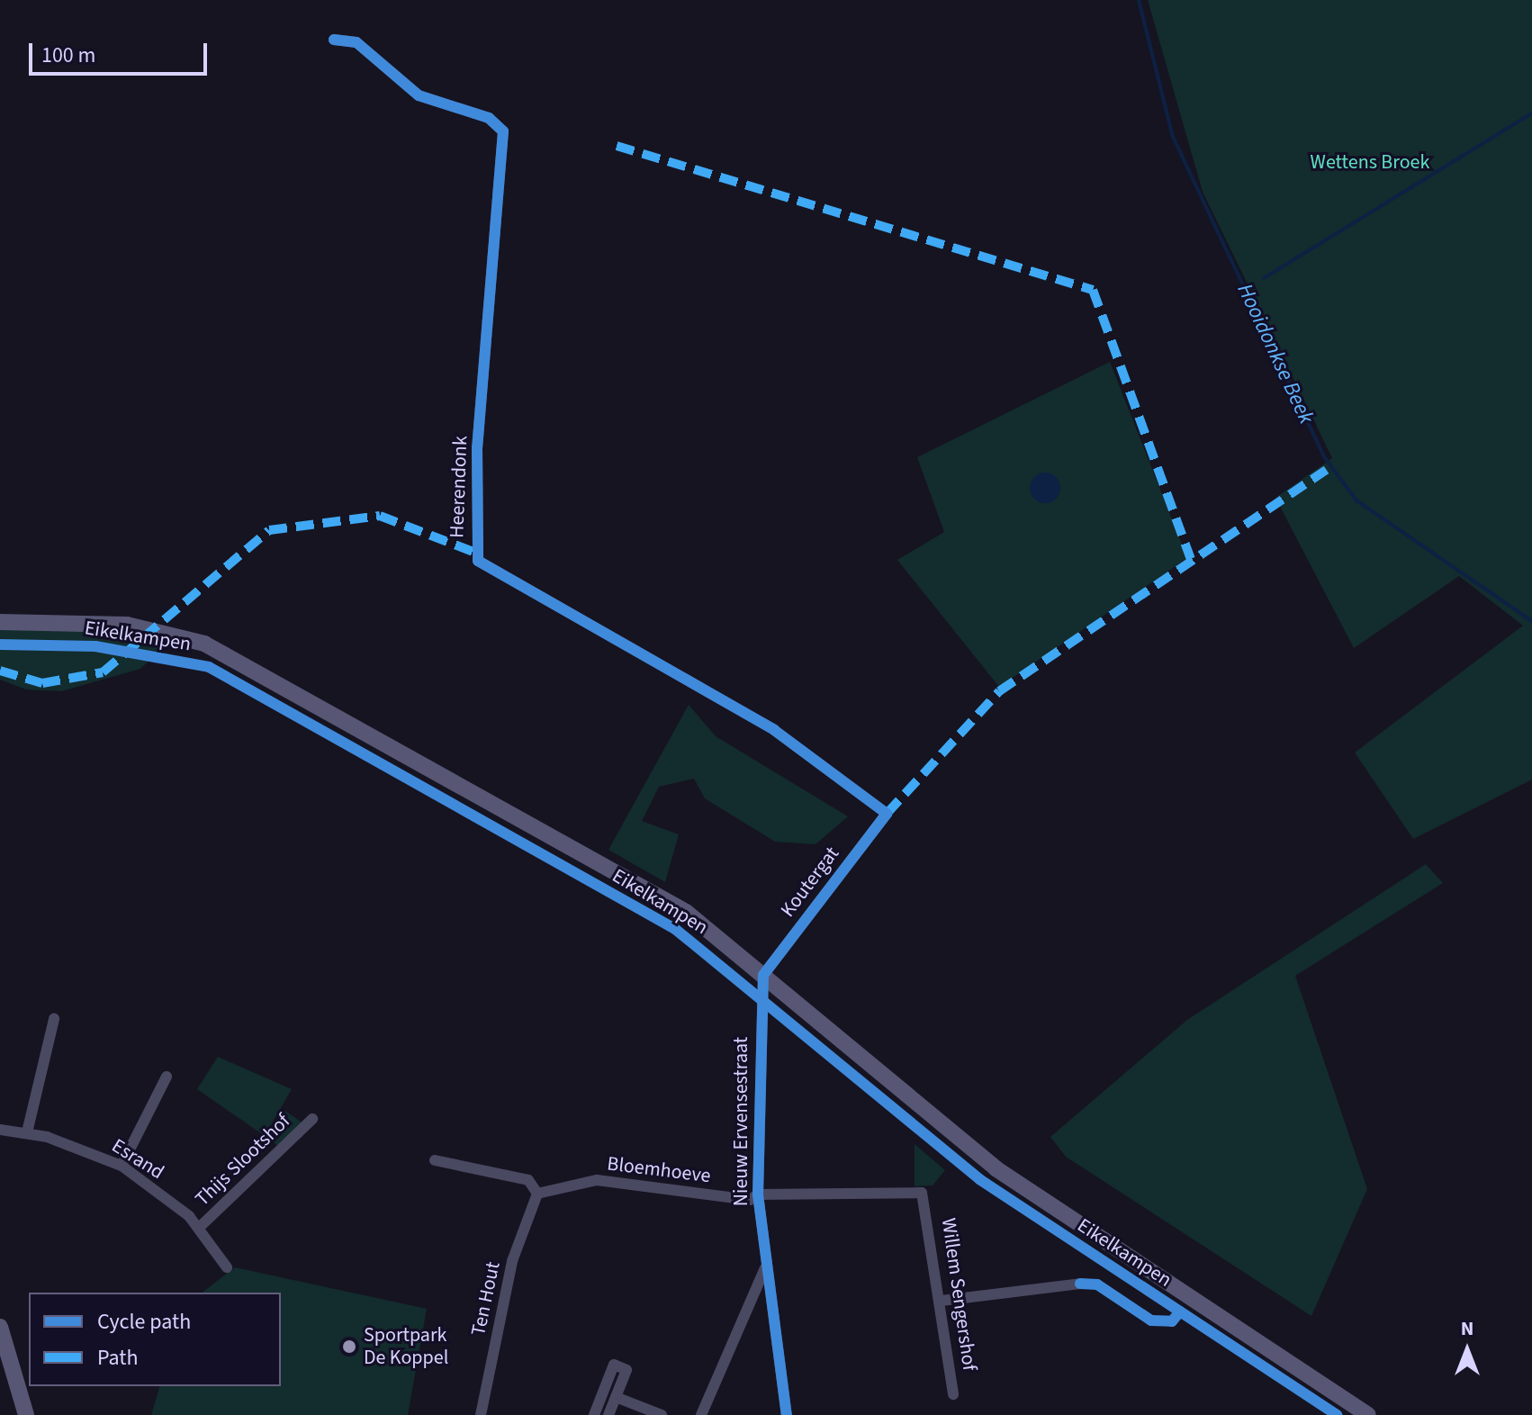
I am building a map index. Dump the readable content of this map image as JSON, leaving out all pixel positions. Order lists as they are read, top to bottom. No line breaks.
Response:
{"streets":{"street":["Heerendonk","Eikelkampen","Koutergat","Nieuw Ervensestraat","Esrand","Thijs Slootshof","Bloemhoeve","Willem Sengershof","Ten Hout"]},"crossings":[["Heerendonk","Koutergat"],["Eikelkampen","Koutergat"],["Eikelkampen","Nieuw Ervensestraat"],["Koutergat","Nieuw Ervensestraat"],["Nieuw Ervensestraat","Bloemhoeve"],["Nieuw Ervensestraat","Willem Sengershof"],["Esrand","Thijs Slootshof"],["Bloemhoeve","Willem Sengershof"],["Bloemhoeve","Ten Hout"]],"water":["Hooidonkse Beek"],"parks":["Wettens Broek"],"places":["Sportpark De Koppel"],"legend":["Cycle path","Path"],"scale_bar":"100 m","north":"top"}
